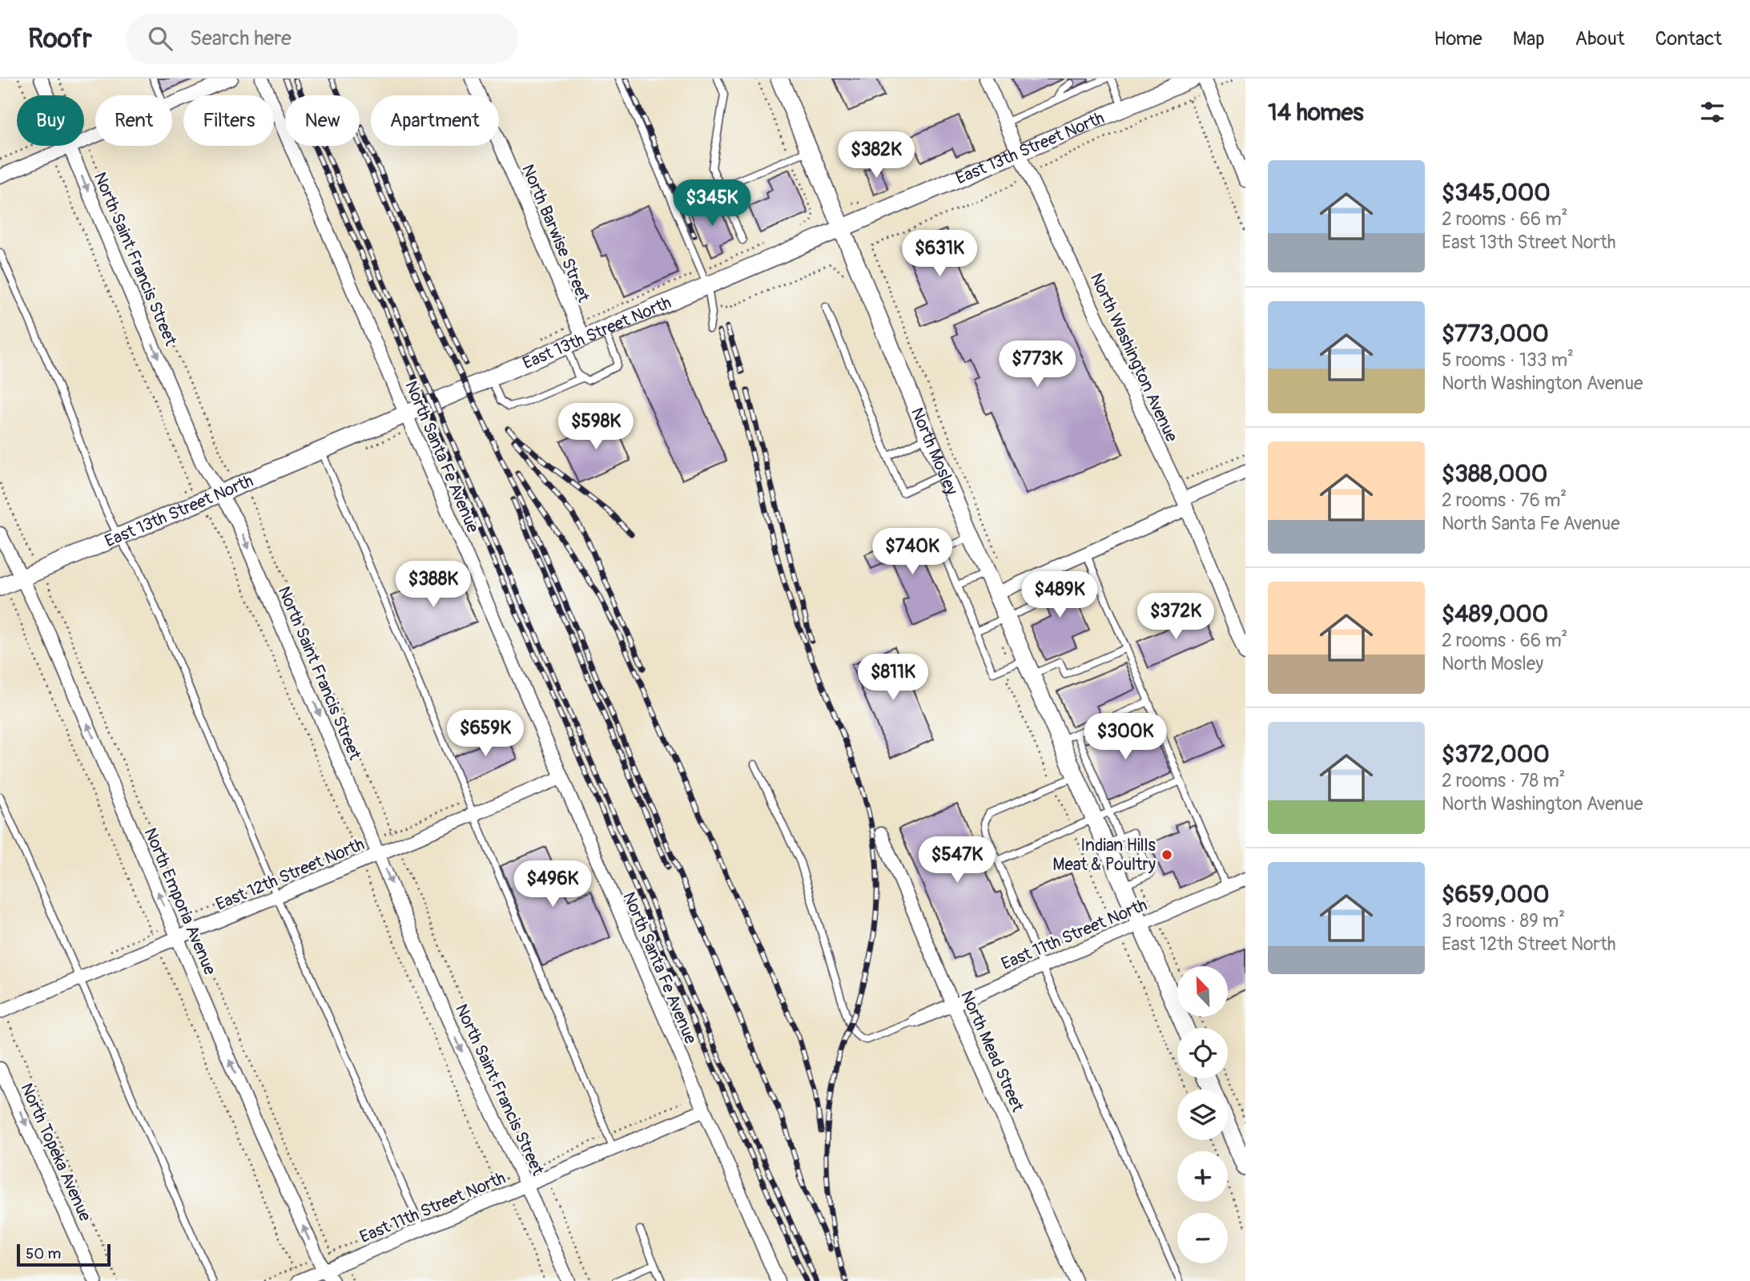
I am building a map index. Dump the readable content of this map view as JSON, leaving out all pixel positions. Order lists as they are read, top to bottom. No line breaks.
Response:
{"streets":{"main road":["East 13th Street North","North Mosley"],"street":["North Barwise Street","North Saint Francis Street","North Washington Avenue","North Santa Fe Avenue","East 12th Street North","North Emporia Avenue","East 11th Street North","North Mead Street","North Topeka Avenue"]},"crossings":[["East 13th Street North","North Barwise Street"],["East 13th Street North","North Saint Francis Street"],["East 13th Street North","North Washington Avenue"],["East 13th Street North","North Mosley"],["East 13th Street North","North Santa Fe Avenue"],["East 13th Street North","North Emporia Avenue"],["North Saint Francis Street","East 12th Street North"],["North Saint Francis Street","East 11th Street North"],["North Mosley","East 11th Street North"],["North Santa Fe Avenue","East 12th Street North"],["North Santa Fe Avenue","East 11th Street North"],["East 12th Street North","North Emporia Avenue"],["North Emporia Avenue","East 11th Street North"],["East 11th Street North","North Mead Street"]],"one_way":["North Saint Francis Street","North Emporia Avenue","North Topeka Avenue"],"places":["Indian Hills Meat & Poultry"],"scale_bar":"50 m","north":"top left","page":{"header":"Roofr","search":"Search here","nav":["Home","Map","About","Contact"],"heading":"14 homes","chip":["Buy","Rent","Filters","New","Apartment"],"price":["$382K","$345K","$631K","$773K","$598K","$740K","$388K","$489K","$372K","$811K","$659K","$300K","$547K","$496K"],"list":[{"name":"$345,000","note":"2 rooms · 66 m² · East 13th Street North"},{"name":"$773,000","note":"5 rooms · 133 m² · North Washington Avenue"},{"name":"$388,000","note":"2 rooms · 76 m² · North Santa Fe Avenue"},{"name":"$489,000","note":"2 rooms · 66 m² · North Mosley"},{"name":"$372,000","note":"2 rooms · 78 m² · North Washington Avenue"},{"name":"$659,000","note":"3 rooms · 89 m² · East 12th Street North"}],"map_buttons":["+","−"],"scale":"50 m"}}
